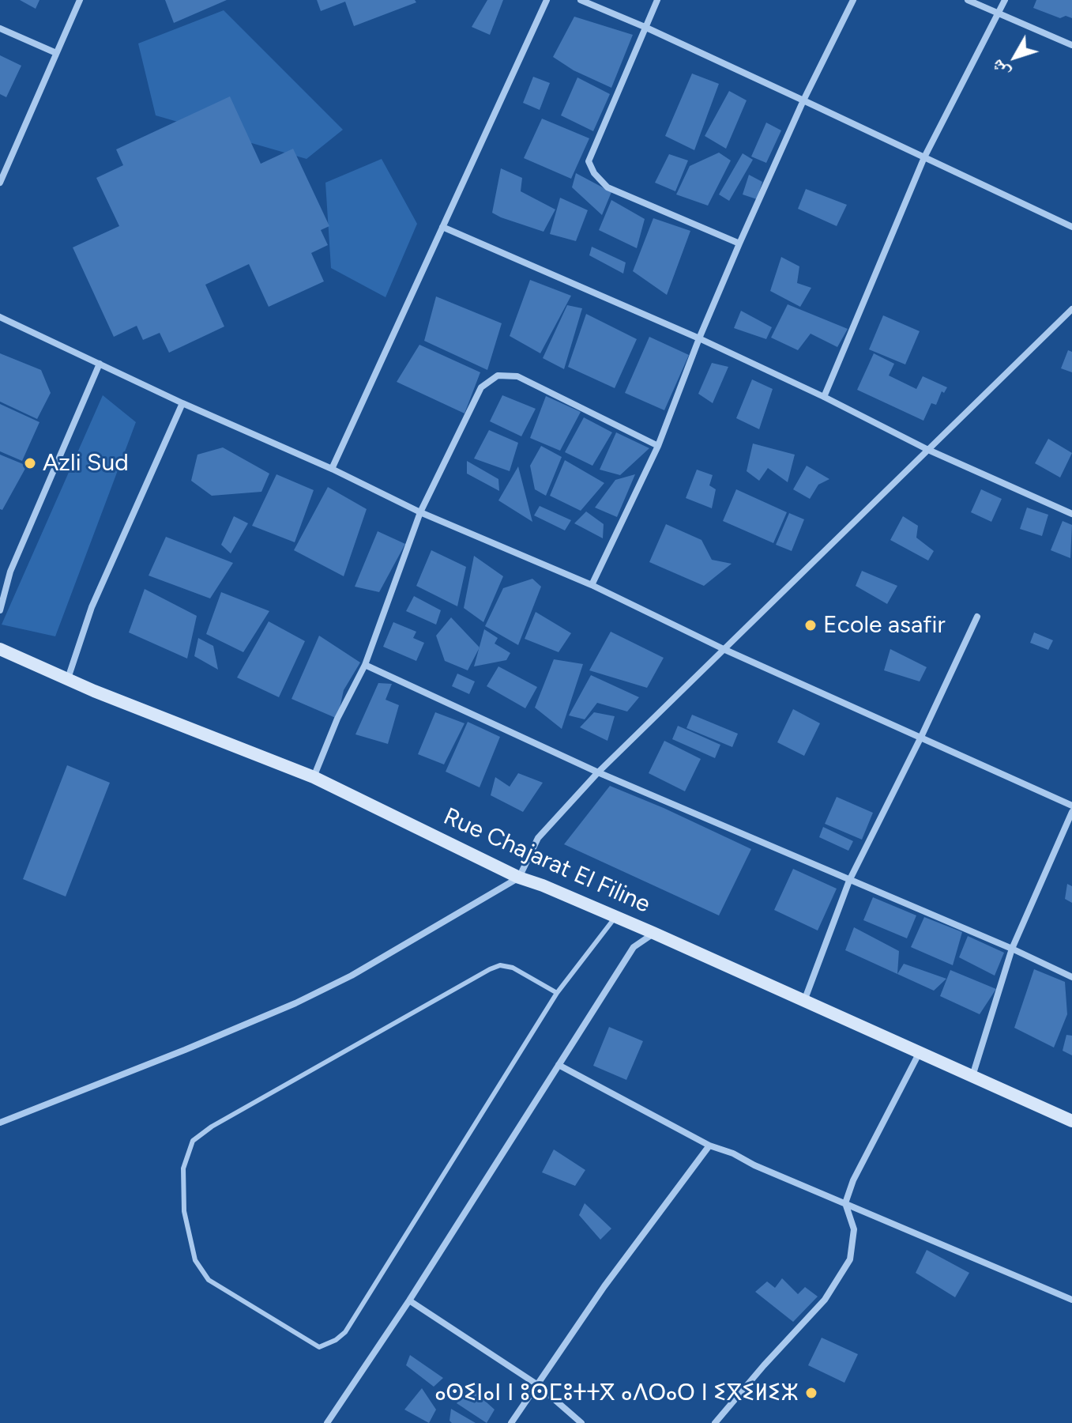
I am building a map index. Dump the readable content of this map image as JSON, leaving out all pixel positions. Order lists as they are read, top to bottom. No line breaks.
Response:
{"streets":{"street":["Rue Chajarat El Filine"]},"places":["Azli Sud","Ecole asafir","ⴰⵙⵉⵏⴰⵏ ⵏ ⵓⵙⵎⵓⵜⵜⴳ ⴰⴷⵔⴰⵔ ⵏ ⵉⴳⵉⵍⵉⵣ"],"north":"bottom left"}
